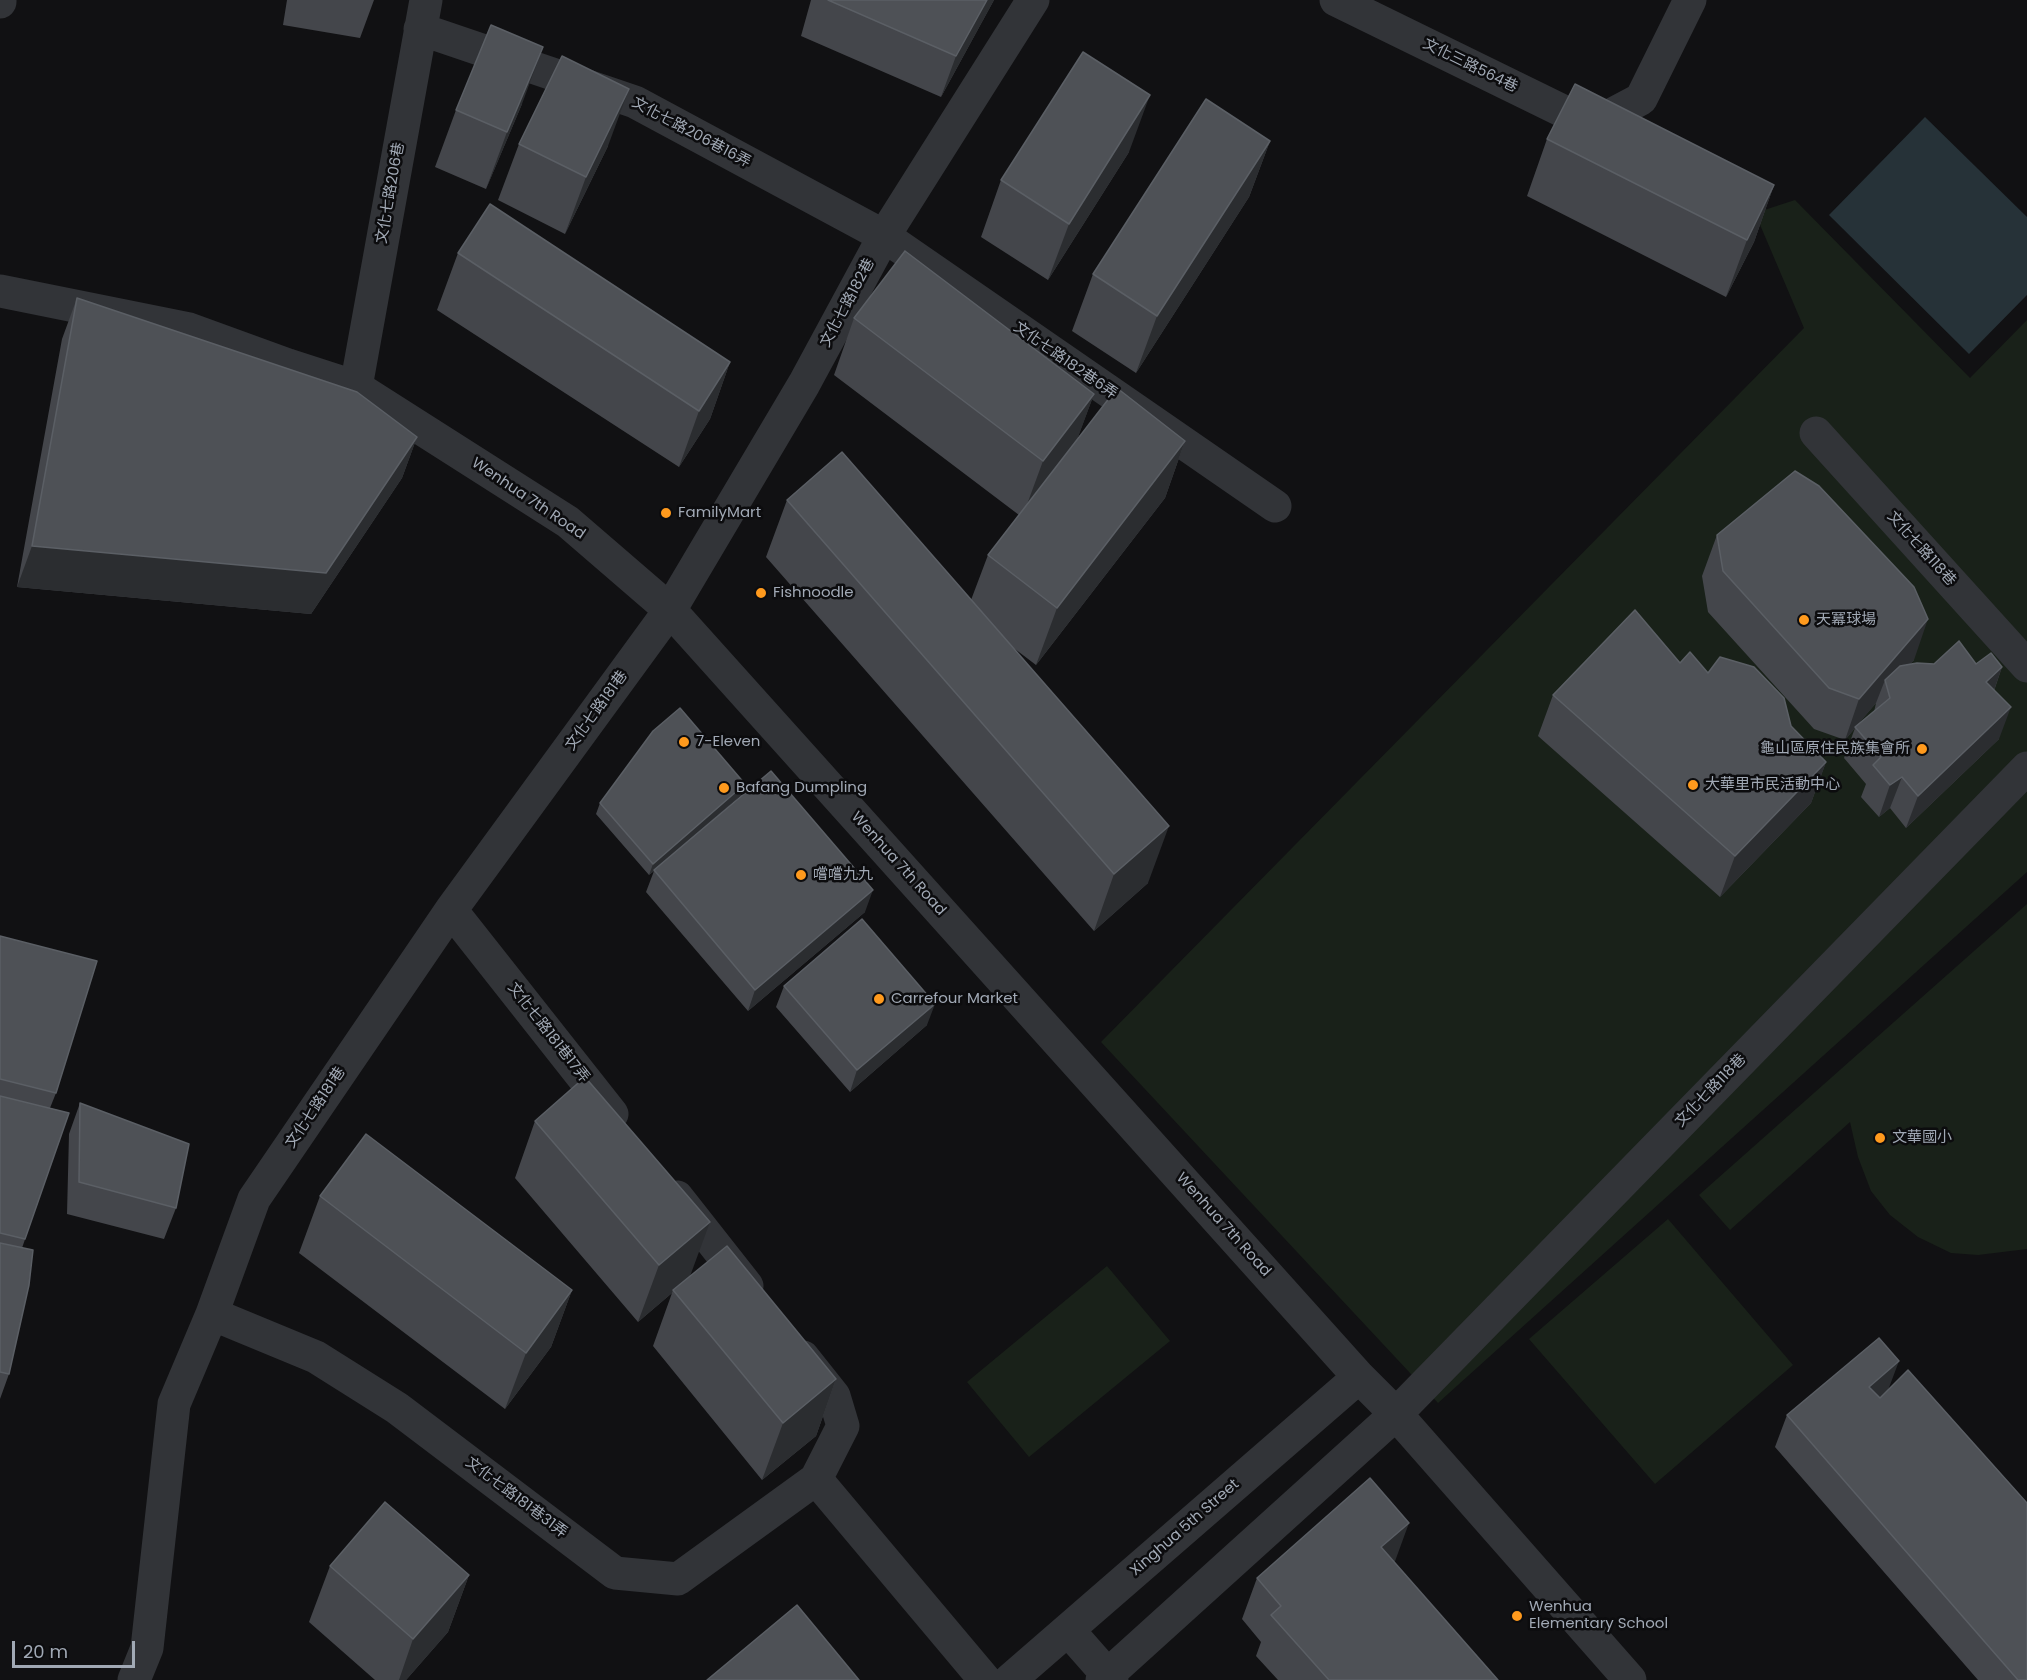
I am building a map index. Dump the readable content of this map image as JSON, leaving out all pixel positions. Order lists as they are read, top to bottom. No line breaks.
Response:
{"streets":{"street":["文化三路564巷","文化七路206巷16弄","文化七路206巷","文化七路182巷","文化七路182巷6弄","Wenhua 7th Road","文化七路118巷","文化七路181巷","文化七路181巷17弄","文化七路181巷31弄","Xinghua 5th Street"]},"crossings":[["文化七路206巷16弄","文化七路206巷"],["文化七路206巷16弄","文化七路182巷"],["文化七路206巷16弄","文化七路182巷6弄"],["文化七路206巷","Wenhua 7th Road"],["文化七路182巷","文化七路182巷6弄"],["文化七路182巷","Wenhua 7th Road"],["文化七路182巷","文化七路181巷"],["Wenhua 7th Road","文化七路118巷"],["Wenhua 7th Road","文化七路181巷"],["Wenhua 7th Road","Xinghua 5th Street"],["文化七路181巷","文化七路181巷17弄"],["文化七路181巷","文化七路181巷31弄"]],"places":["FamilyMart","Fishnoodle","天冪球場","7-Eleven","龜山區原住民族集會所","大華里市民活動中心","Bafang Dumpling","嚐嚐九九","Carrefour Market","文華國小","Wenhua Elementary School"],"scale_bar":"20 m"}
